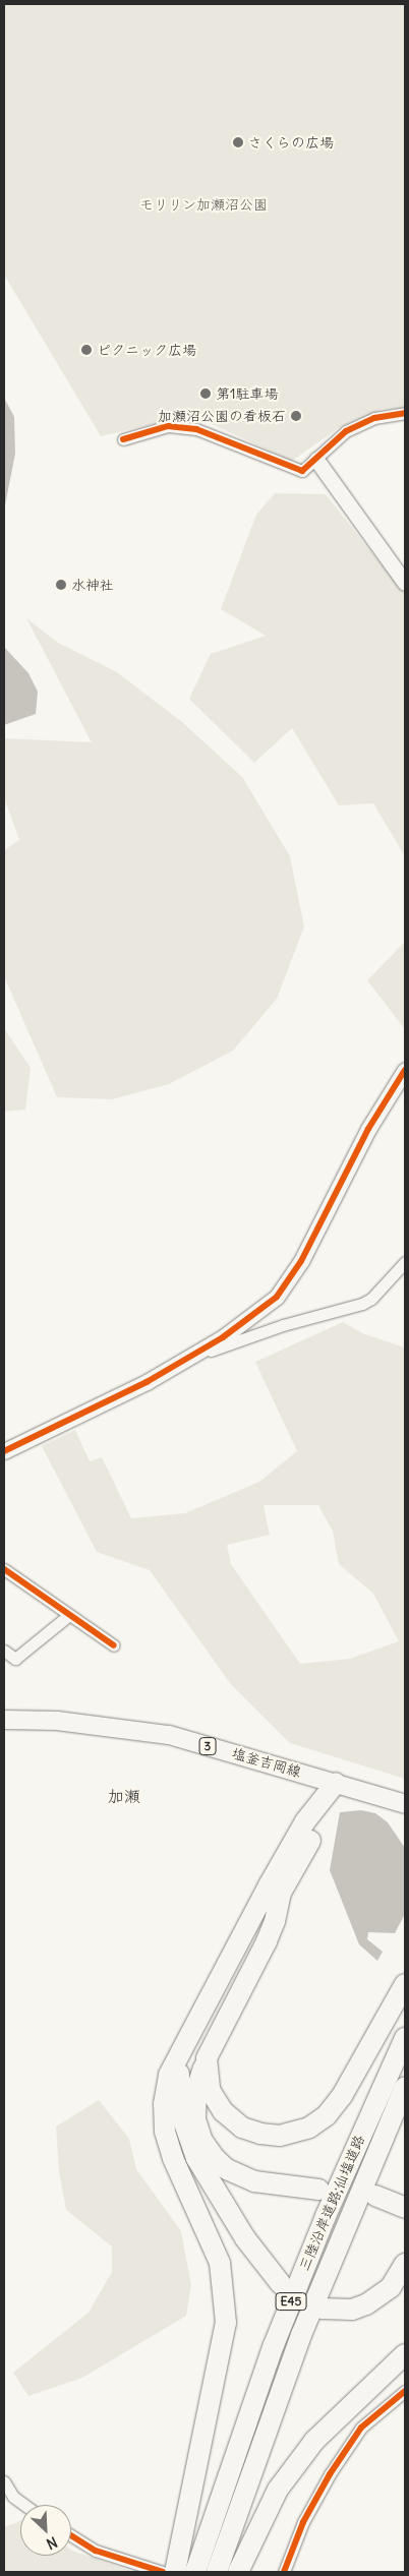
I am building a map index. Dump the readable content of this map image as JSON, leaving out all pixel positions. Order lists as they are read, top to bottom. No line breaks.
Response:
{"streets":{"highway":["三陸沿岸道路;仙塩道路","E45"],"main road":["3","塩釜吉岡線"]},"districts":["加瀬"],"parks":["モリリン加瀬沼公園"],"places":["さくらの広場","ピクニック広場","第1駐車場","加瀬沼公園の看板石","水神社"],"north":"bottom right"}
